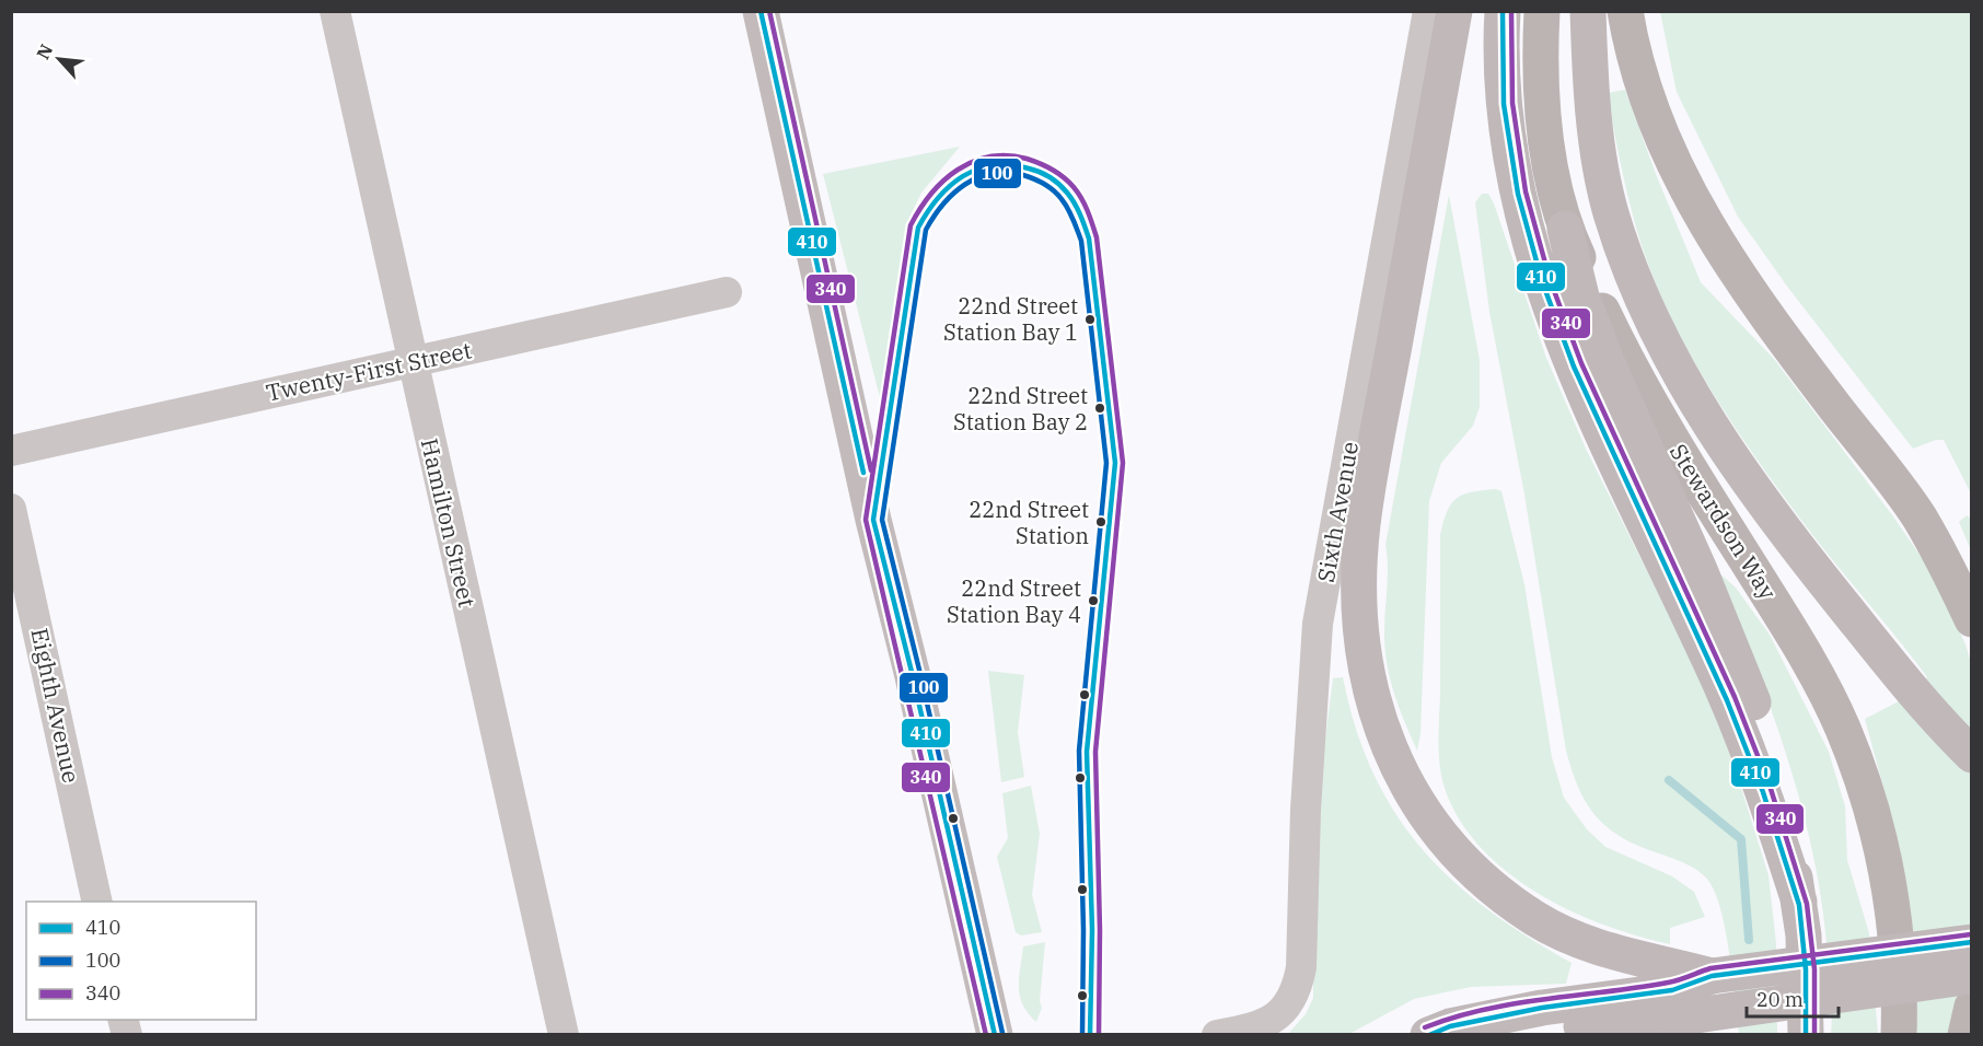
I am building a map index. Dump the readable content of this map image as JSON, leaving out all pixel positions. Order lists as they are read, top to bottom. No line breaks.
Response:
{"streets":{"main road":["Stewardson Way"],"street":["Twenty-First Street","Sixth Avenue","Hamilton Street","Eighth Avenue"]},"crossings":[["Twenty-First Street","Hamilton Street"]],"places":["22nd Street Station Bay 1","22nd Street Station Bay 2","22nd Street Station","22nd Street Station Bay 4"],"lines":["transit line 410","transit line 340","transit line 100"],"legend":["410","100","340"],"scale_bar":"20 m","north":"top left"}
